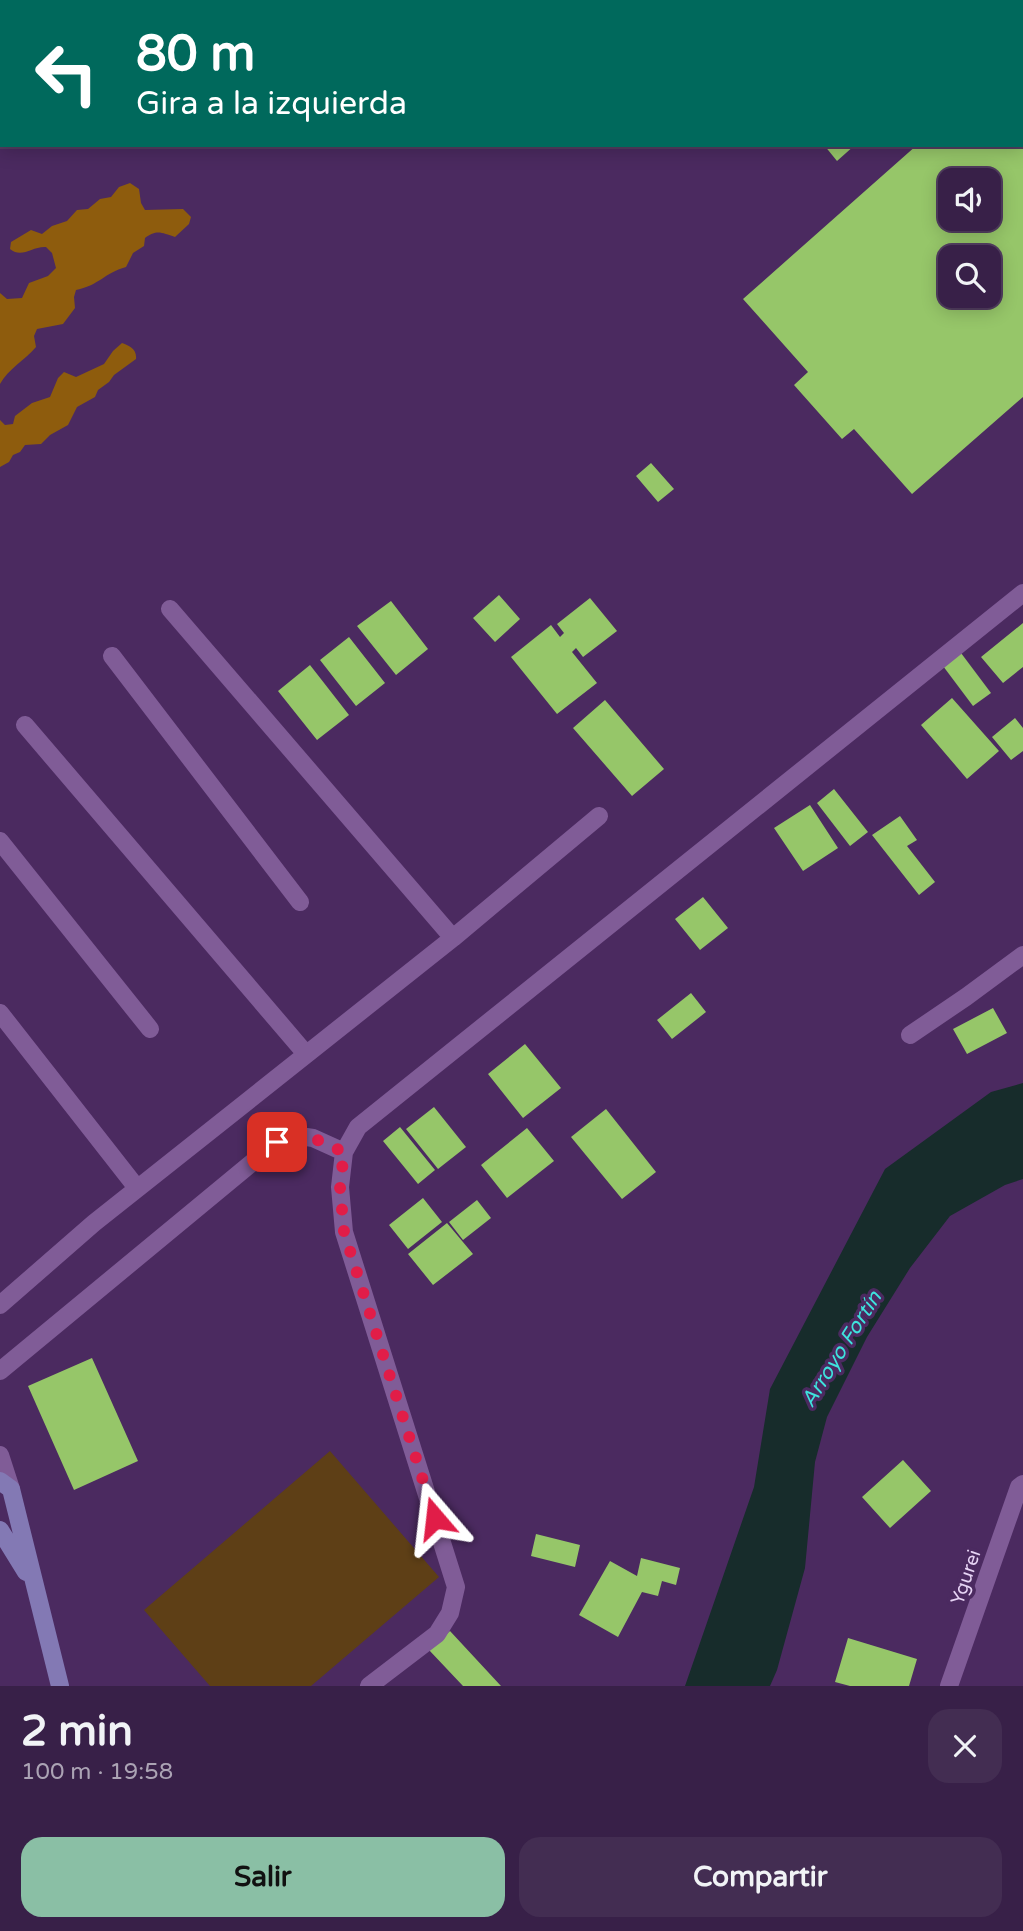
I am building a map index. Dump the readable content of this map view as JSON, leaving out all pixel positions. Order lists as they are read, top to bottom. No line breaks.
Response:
{"streets":{"street":["Ygurei"]},"water":["Arroyo Fortín"],"page":{"turn":["80 m","Gira a la izquierda"],"heading":["2 min","100 m · 19:58"],"buttons":["Salir","Compartir"]}}
